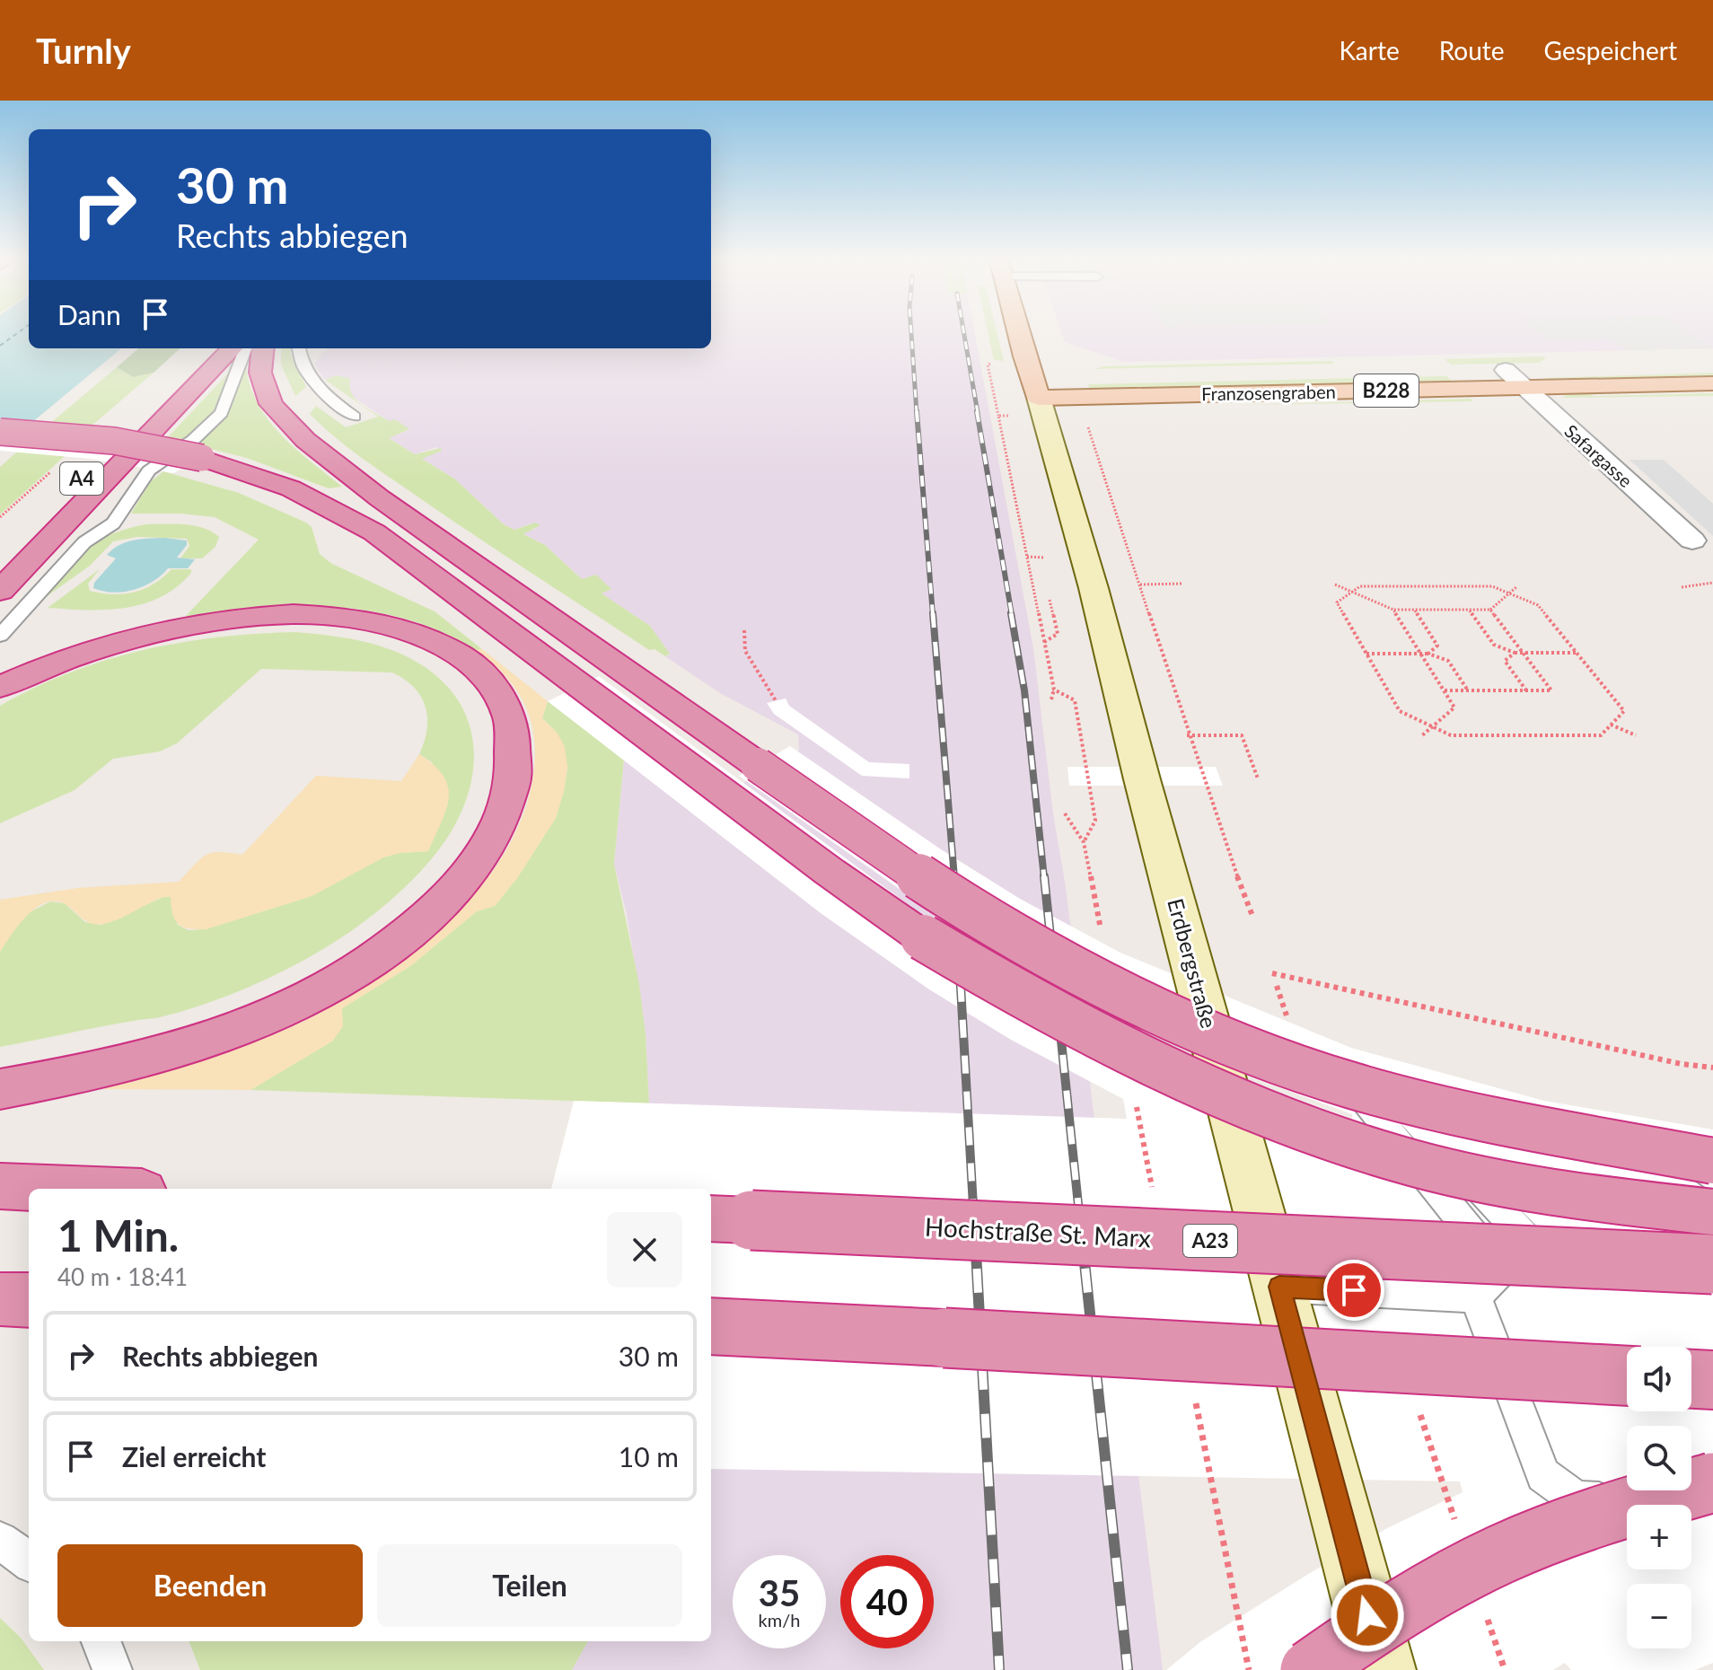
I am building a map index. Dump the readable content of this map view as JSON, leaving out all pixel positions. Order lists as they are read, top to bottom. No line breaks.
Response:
{"streets":{"highway":["A4","Hochstraße St. Marx","A23"],"main road":["B228","Franzosengraben","Erdbergstraße"],"street":["Safargasse"]},"crossings":[["Franzosengraben","Safargasse"],["Franzosengraben","Erdbergstraße"]],"page":{"header":"Turnly","nav":["Karte","Route","Gespeichert"],"turn":["30 m","Rechts abbiegen"],"then":"Dann","heading":["1 Min.","40 m · 18:41"],"list":[{"name":"Rechts abbiegen","value":"30 m"},{"name":"Ziel erreicht","value":"10 m"}],"map_buttons":["+","−"],"buttons":["Beenden","Teilen"],"speed":"35 km/h","limit":"40"}}
